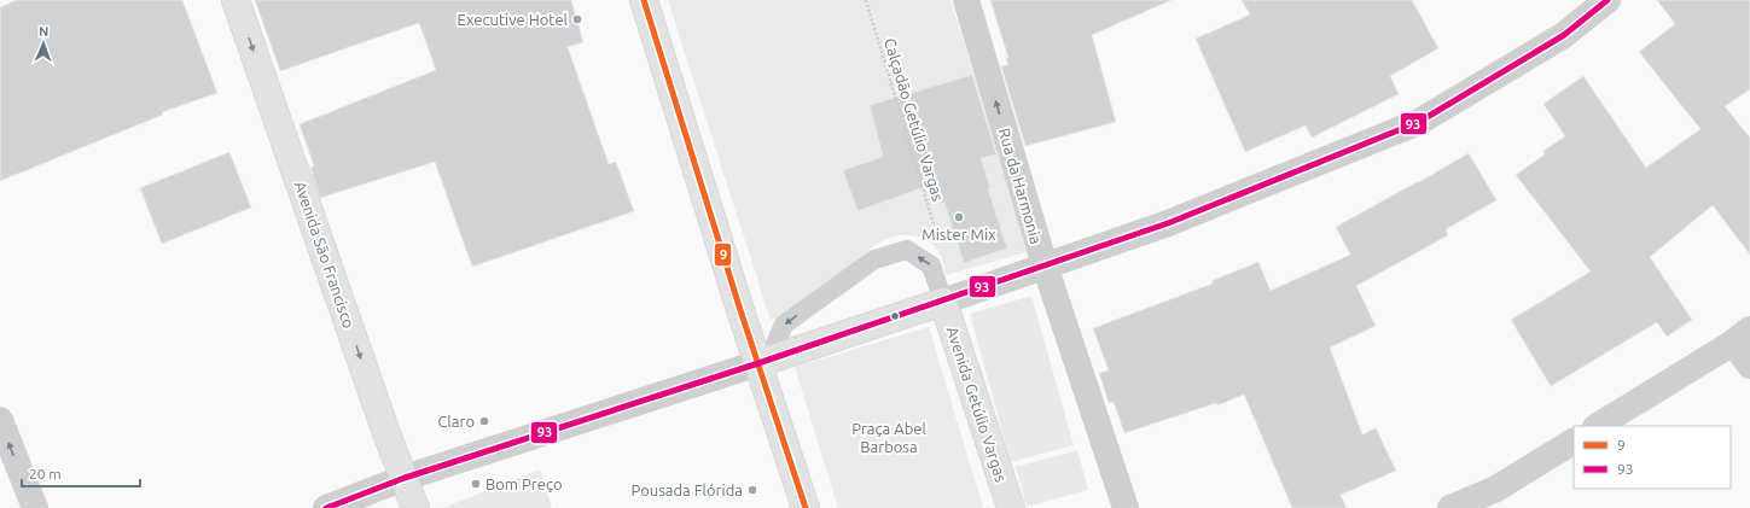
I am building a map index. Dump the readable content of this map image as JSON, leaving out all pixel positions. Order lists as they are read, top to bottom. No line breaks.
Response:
{"streets":{"street":["Rua da Harmonia","Avenida São Francisco","Avenida Getúlio Vargas"],"path":["Calçadão Getúlio Vargas"]},"one_way":["Rua da Harmonia","Avenida São Francisco"],"parks":["Praça Abel Barbosa"],"places":["Executive Hotel","Mister Mix","Claro","Bom Preço","Pousada Flórida"],"lines":["transit line 9","transit line 93"],"legend":["9","93"],"scale_bar":"20 m","north":"top"}
